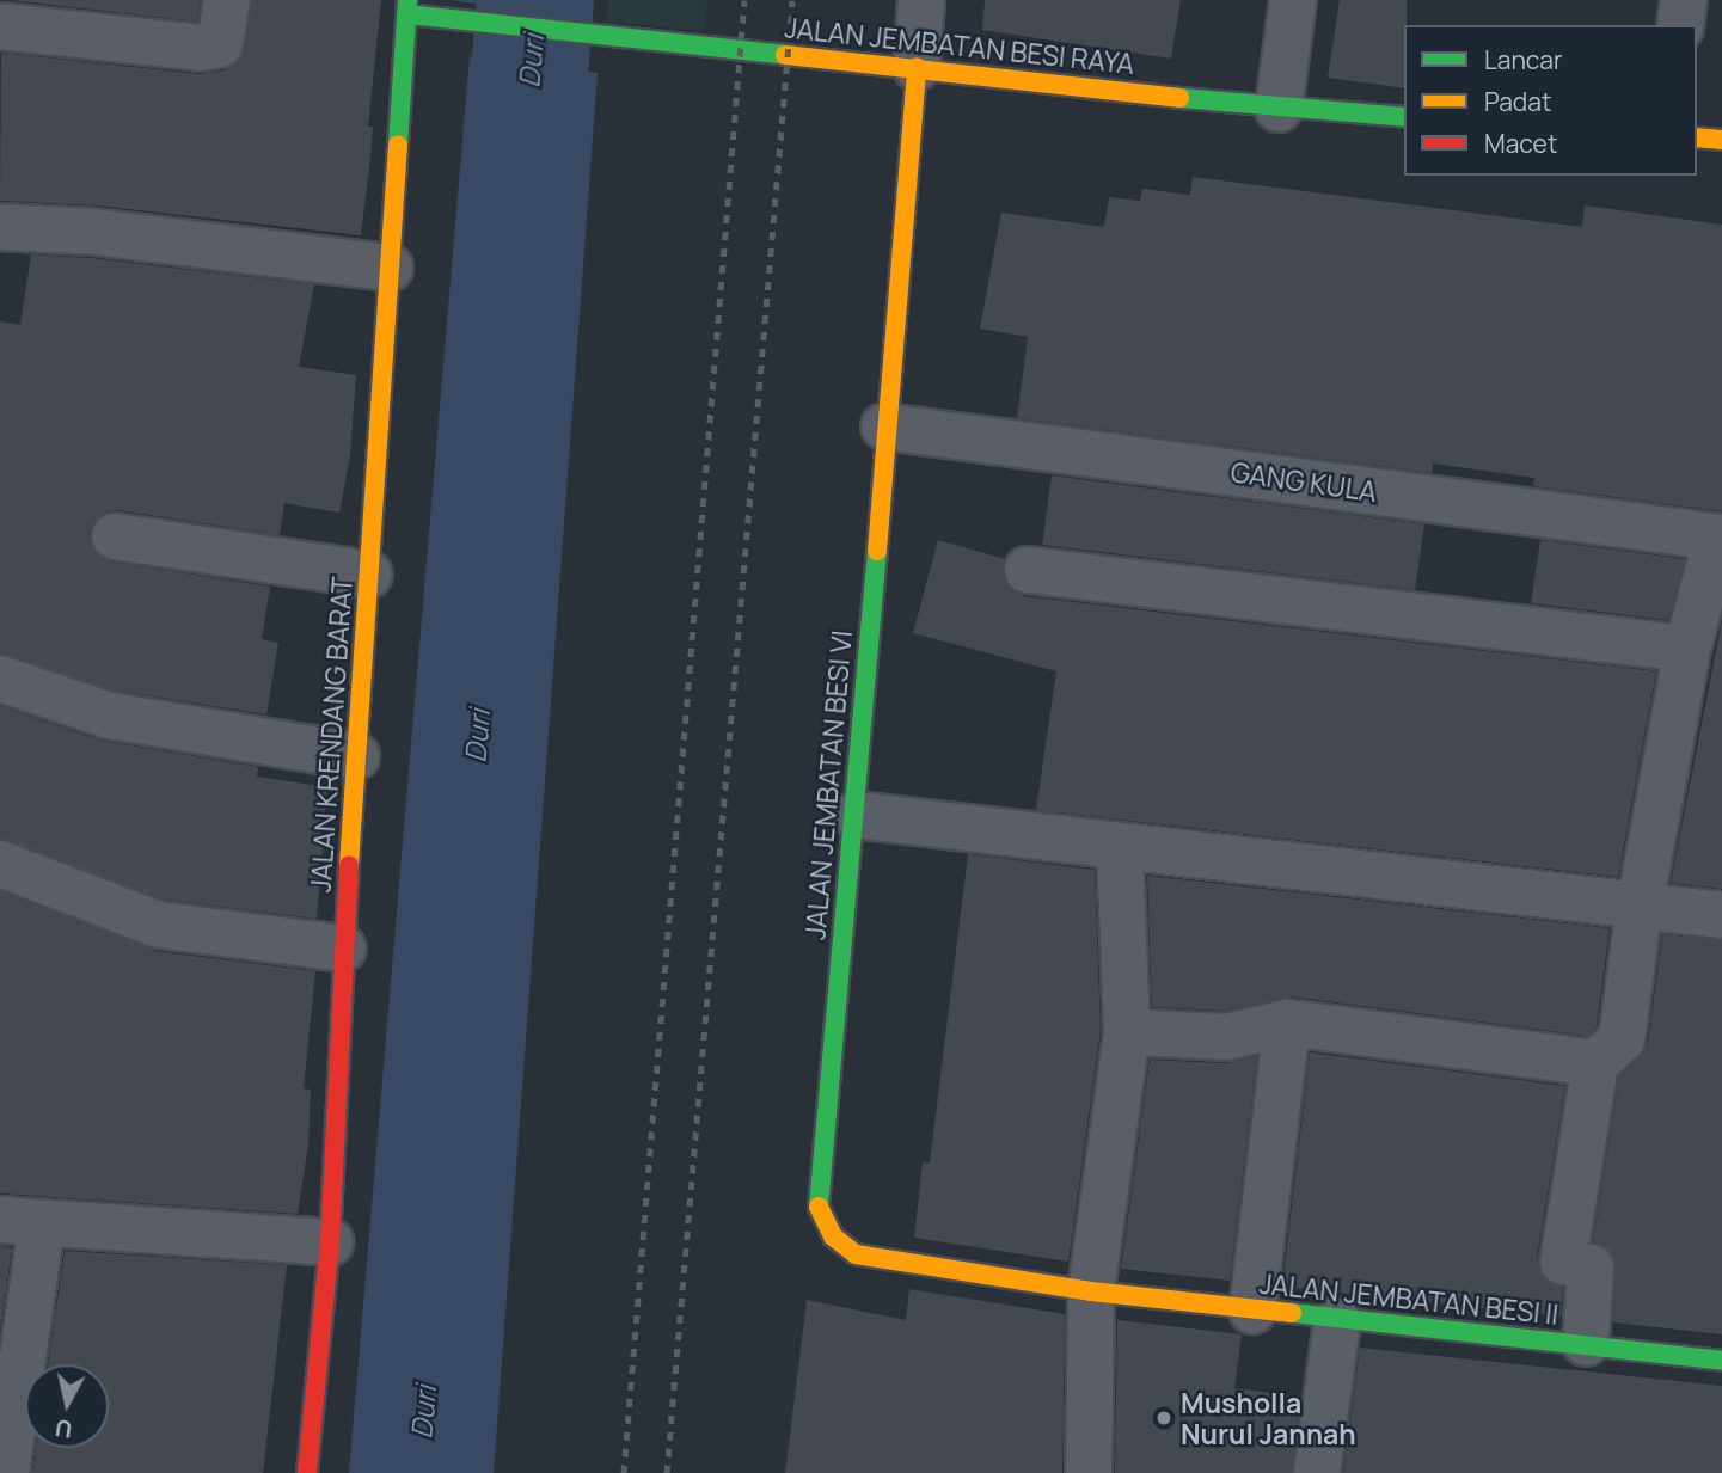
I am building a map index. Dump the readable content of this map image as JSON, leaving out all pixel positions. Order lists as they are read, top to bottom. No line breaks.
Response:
{"streets":{"street":["JALAN JEMBATAN BESI RAYA","GANG KULA","JALAN KRENDANG BARAT","JALAN JEMBATAN BESI VI","JALAN JEMBATAN BESI II"]},"crossings":[["JALAN JEMBATAN BESI RAYA","JALAN KRENDANG BARAT"],["JALAN JEMBATAN BESI RAYA","JALAN JEMBATAN BESI VI"],["GANG KULA","JALAN JEMBATAN BESI VI"],["JALAN JEMBATAN BESI VI","JALAN JEMBATAN BESI II"]],"water":["Duri"],"places":["Musholla Nurul Jannah"],"legend":["Lancar","Padat","Macet"],"north":"bottom"}
